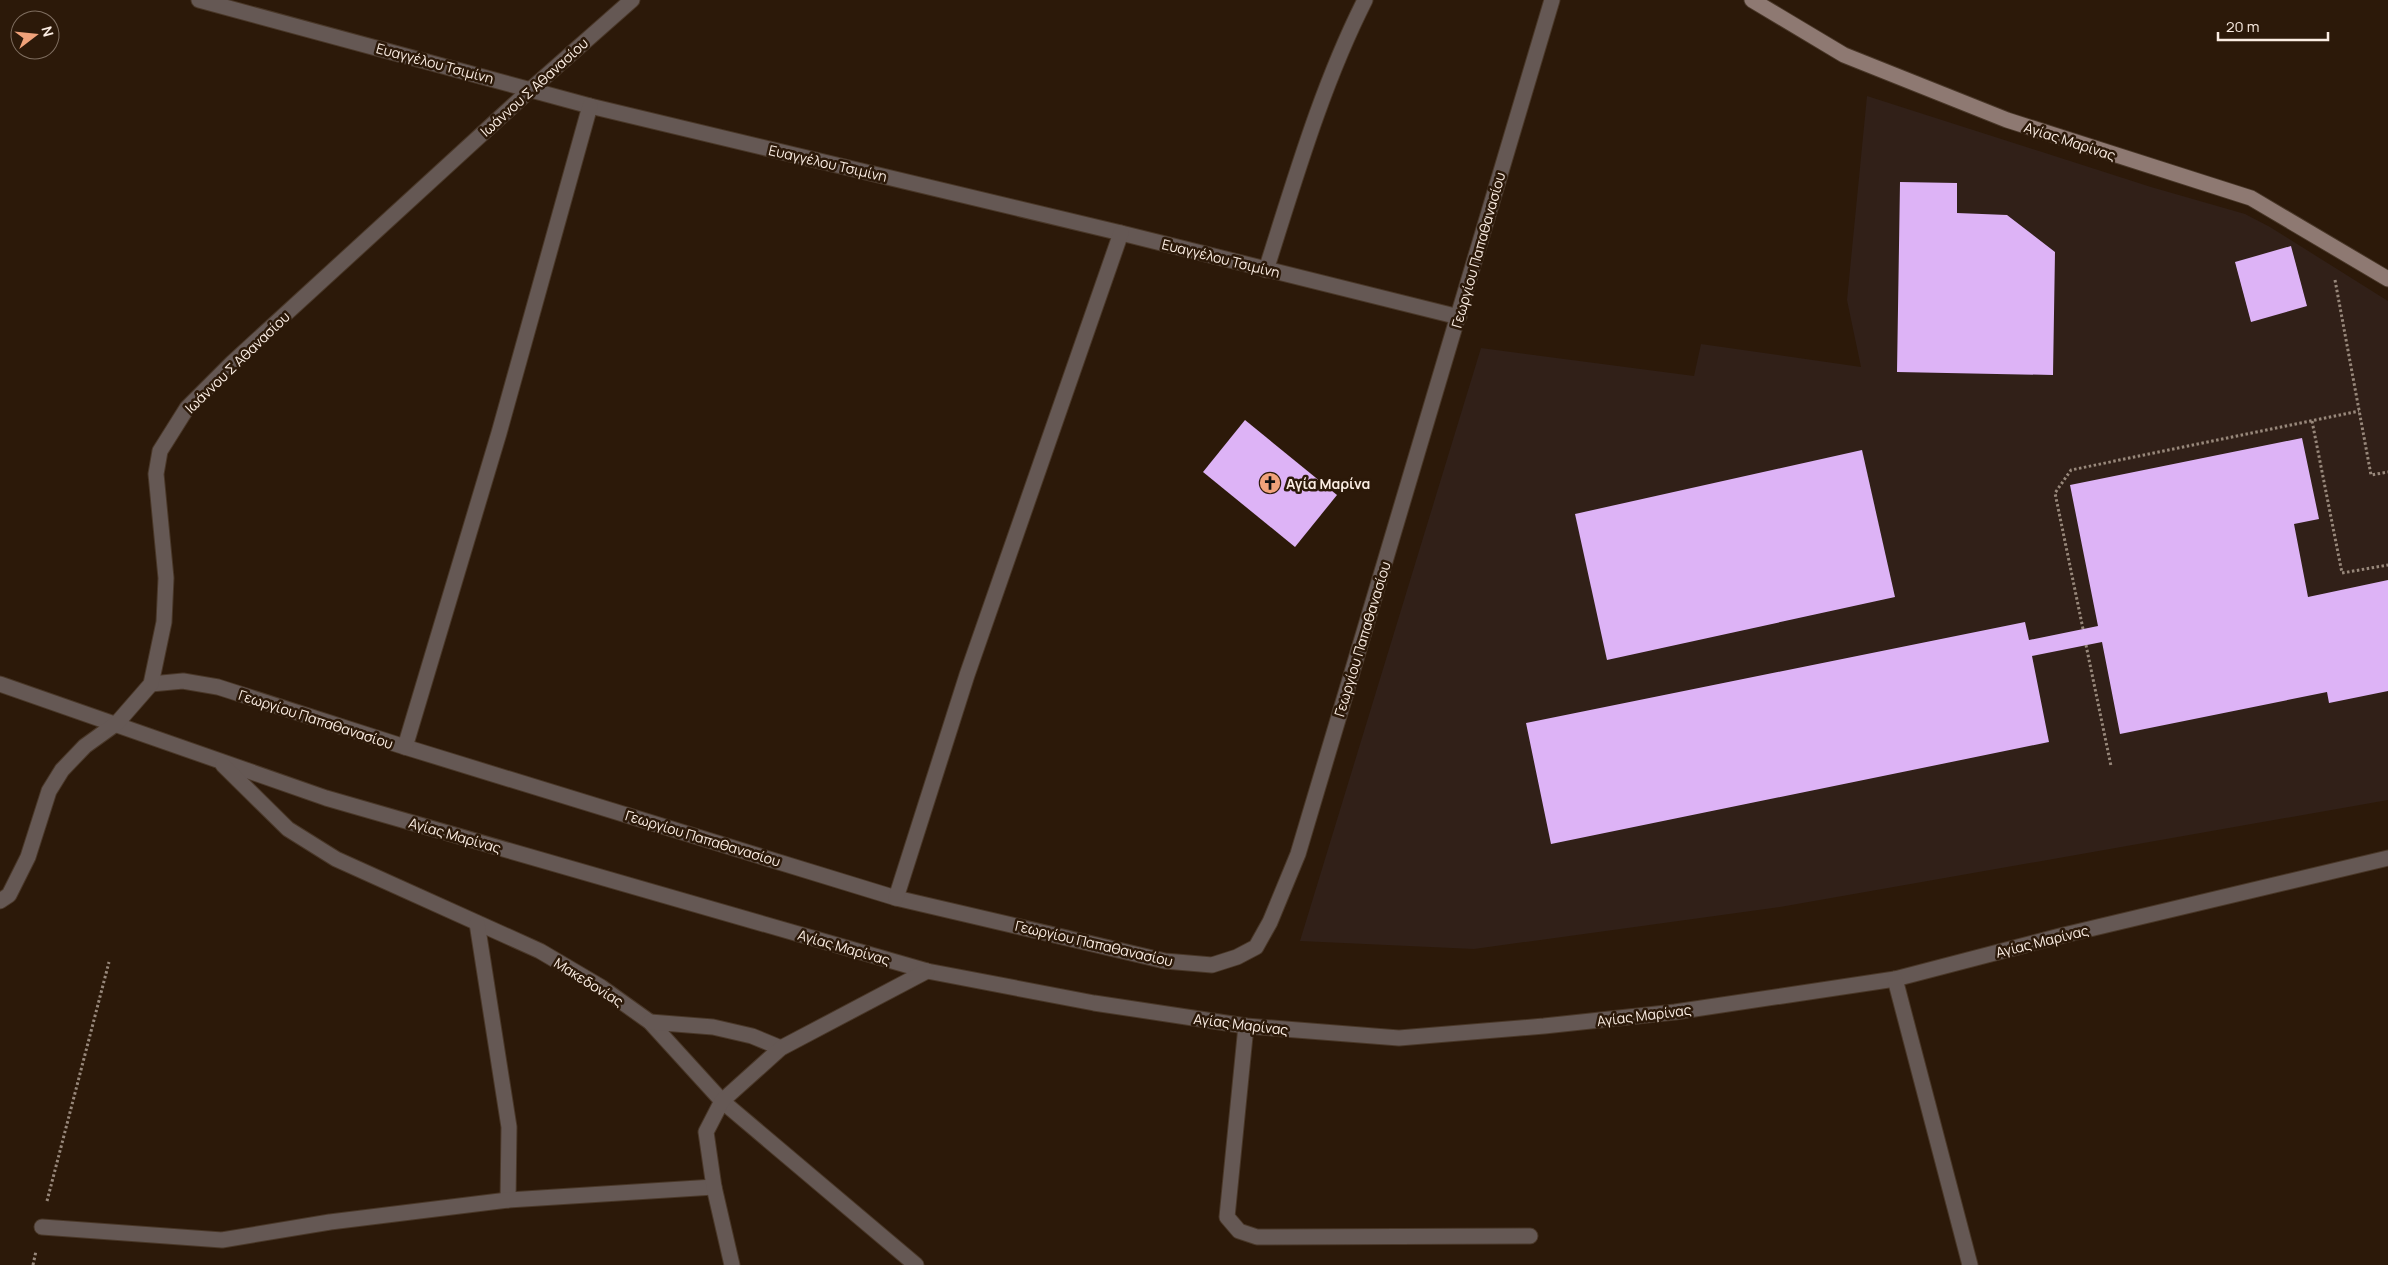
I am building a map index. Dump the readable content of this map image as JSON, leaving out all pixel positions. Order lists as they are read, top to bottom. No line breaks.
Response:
{"streets":{"street":["Ευαγγέλου Τσιμίνη","Ιωάννου Σ Αθανασίου","Αγίας Μαρίνας","Γεωργίου Παπαθανασίου","Μακεδονίας"]},"crossings":[["Ευαγγέλου Τσιμίνη","Ιωάννου Σ Αθανασίου"],["Ευαγγέλου Τσιμίνη","Γεωργίου Παπαθανασίου"],["Ιωάννου Σ Αθανασίου","Αγίας Μαρίνας"],["Ιωάννου Σ Αθανασίου","Γεωργίου Παπαθανασίου"],["Αγίας Μαρίνας","Μακεδονίας"]],"places":{"church":["Αγία Μαρίνα"]},"scale_bar":"20 m","north":"right"}
